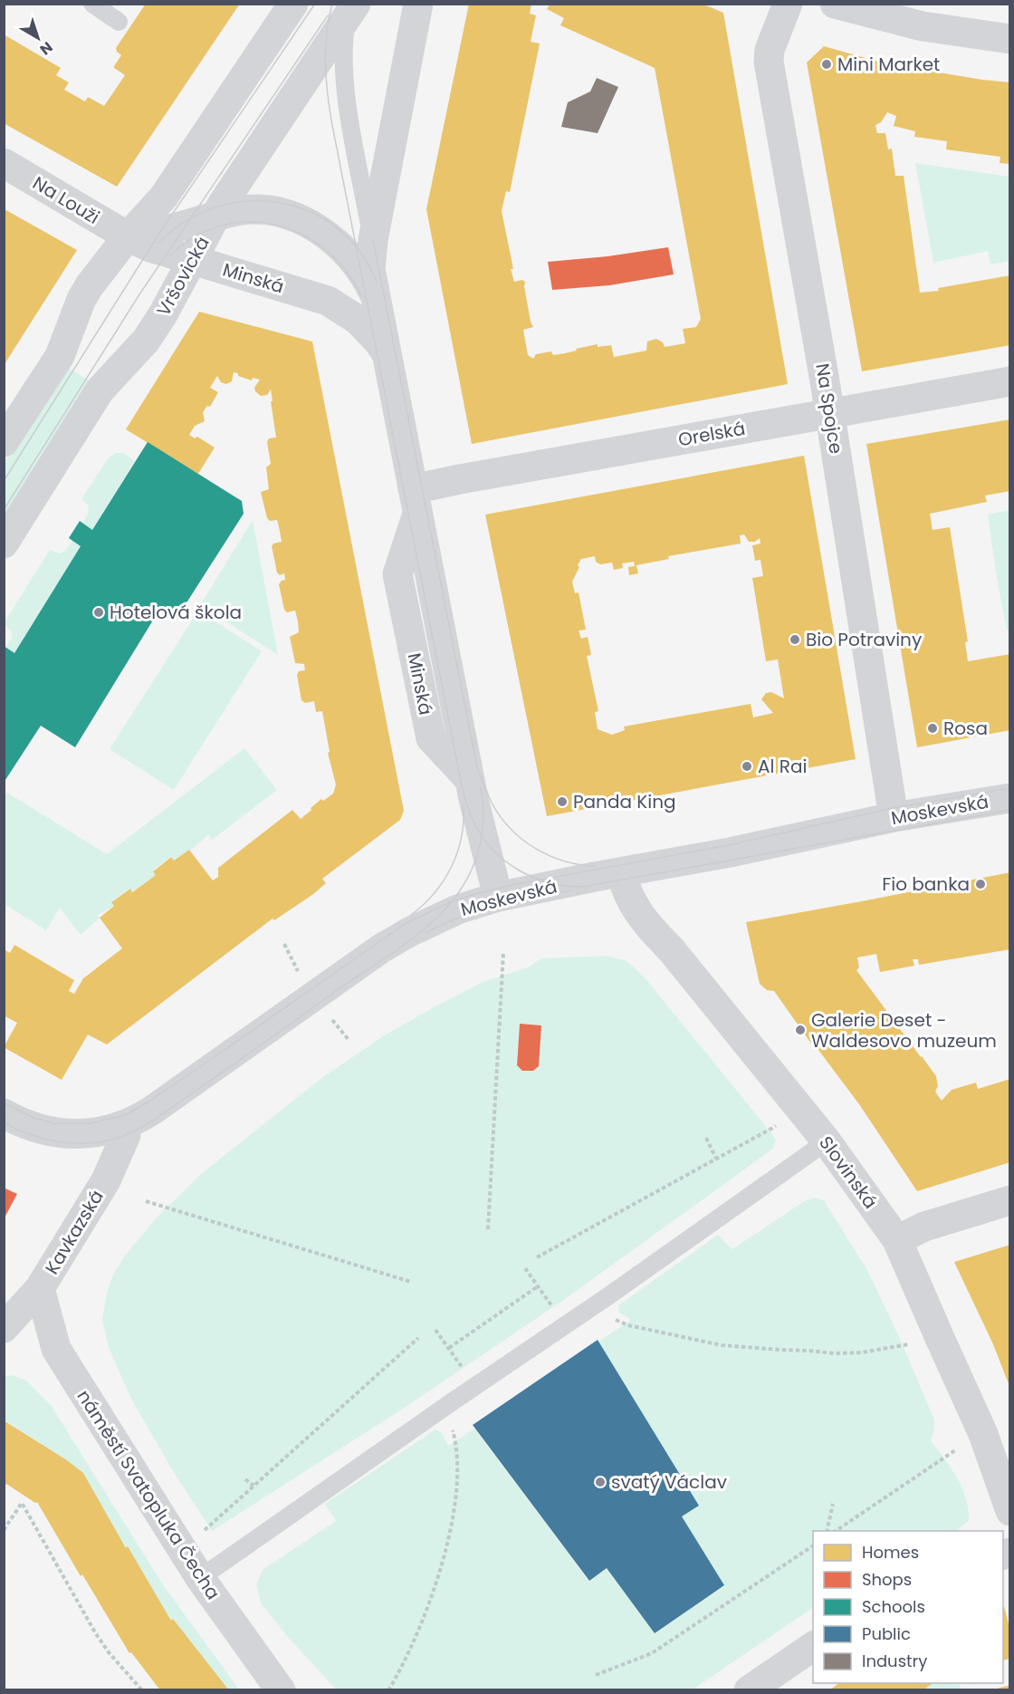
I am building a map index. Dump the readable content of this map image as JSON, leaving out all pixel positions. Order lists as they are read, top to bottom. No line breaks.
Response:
{"streets":{"main road":["Vršovická"],"street":["Na Louži","Minská","Na Spojce","Orelská","Moskevská","Slovinská","Kavkazská","náměstí Svatopluka Čecha"]},"crossings":[["Na Louži","Minská"],["Vršovická","Minská"],["Minská","Orelská"],["Minská","Moskevská"],["Na Spojce","Orelská"],["Na Spojce","Moskevská"],["Moskevská","Slovinská"],["Moskevská","Kavkazská"],["Kavkazská","náměstí Svatopluka Čecha"]],"places":["Mini Market","Hotelová škola","Bio Potraviny","Rosa","Al Rai","Panda King","Fio banka","Galerie Deset - Waldesovo muzeum","svatý Václav"],"legend":["Homes","Shops","Schools","Public","Industry"],"north":"bottom right"}
